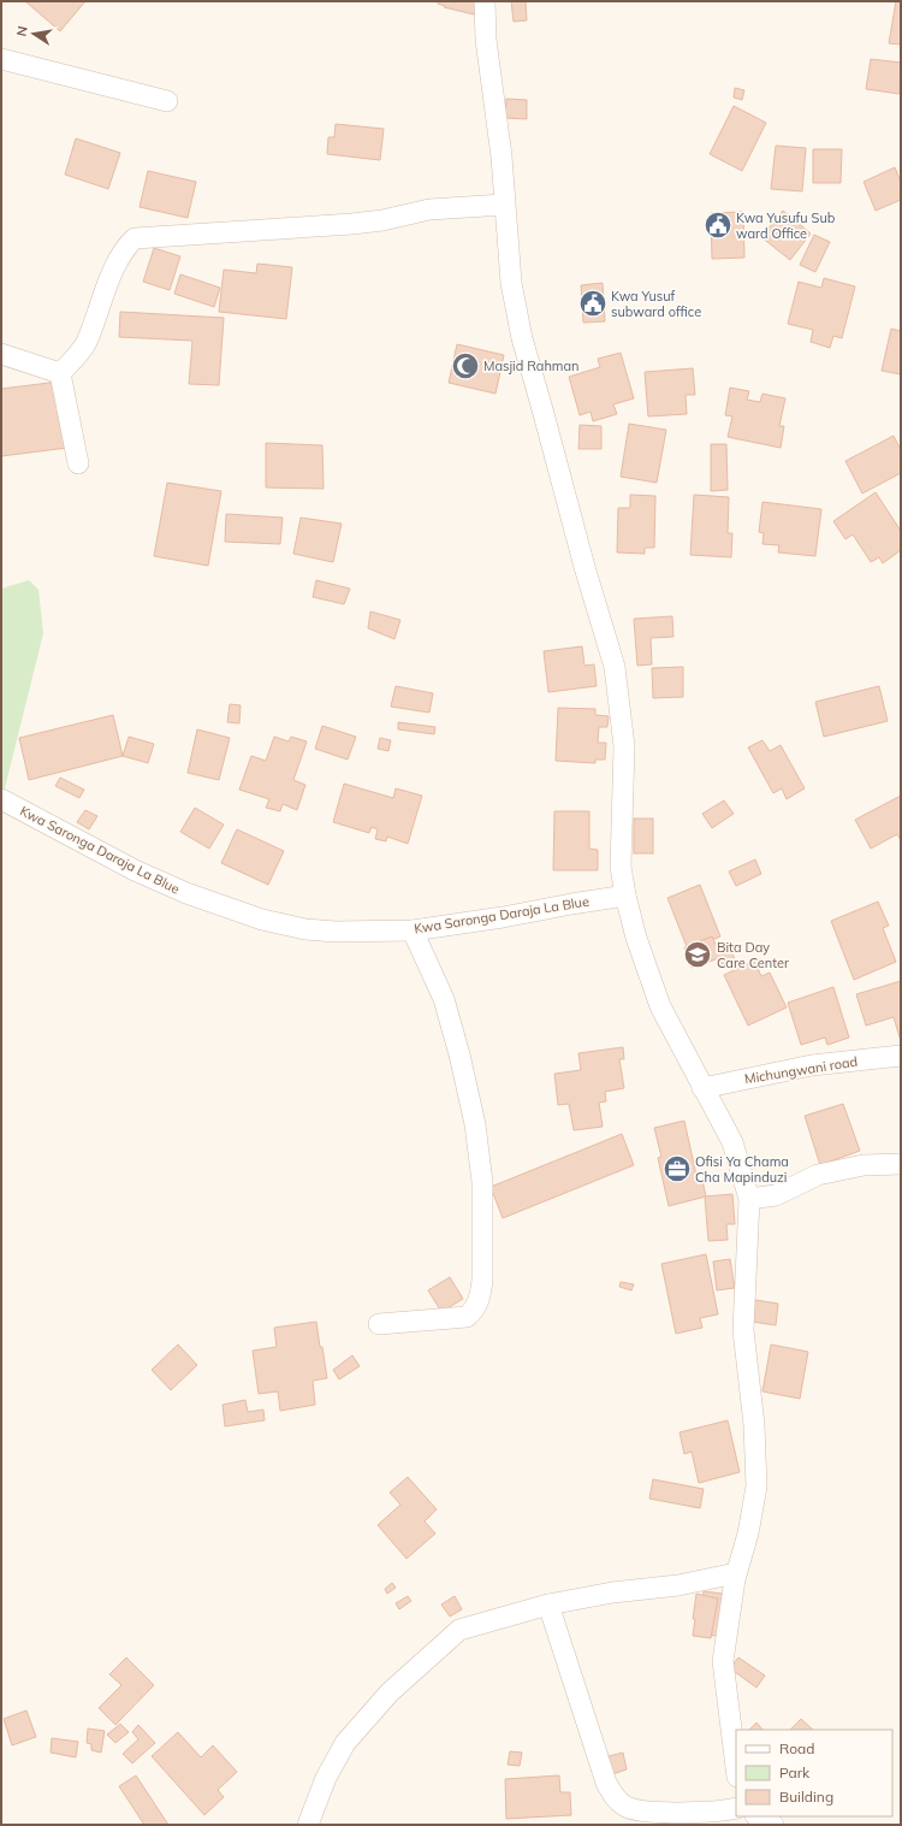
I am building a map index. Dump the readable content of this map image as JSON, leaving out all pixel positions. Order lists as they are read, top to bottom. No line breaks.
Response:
{"streets":{"street":["Kwa Saronga Daraja La Blue","Michungwani road"]},"places":{"public building":["Kwa Yusufu Sub ward Office","Kwa Yusuf subward office"],"mosque":["Masjid Rahman"],"school or university":["Bita Day Care Center"],"office":["Ofisi Ya Chama Cha Mapinduzi"]},"legend":["Road","Park","Building"],"north":"left"}
